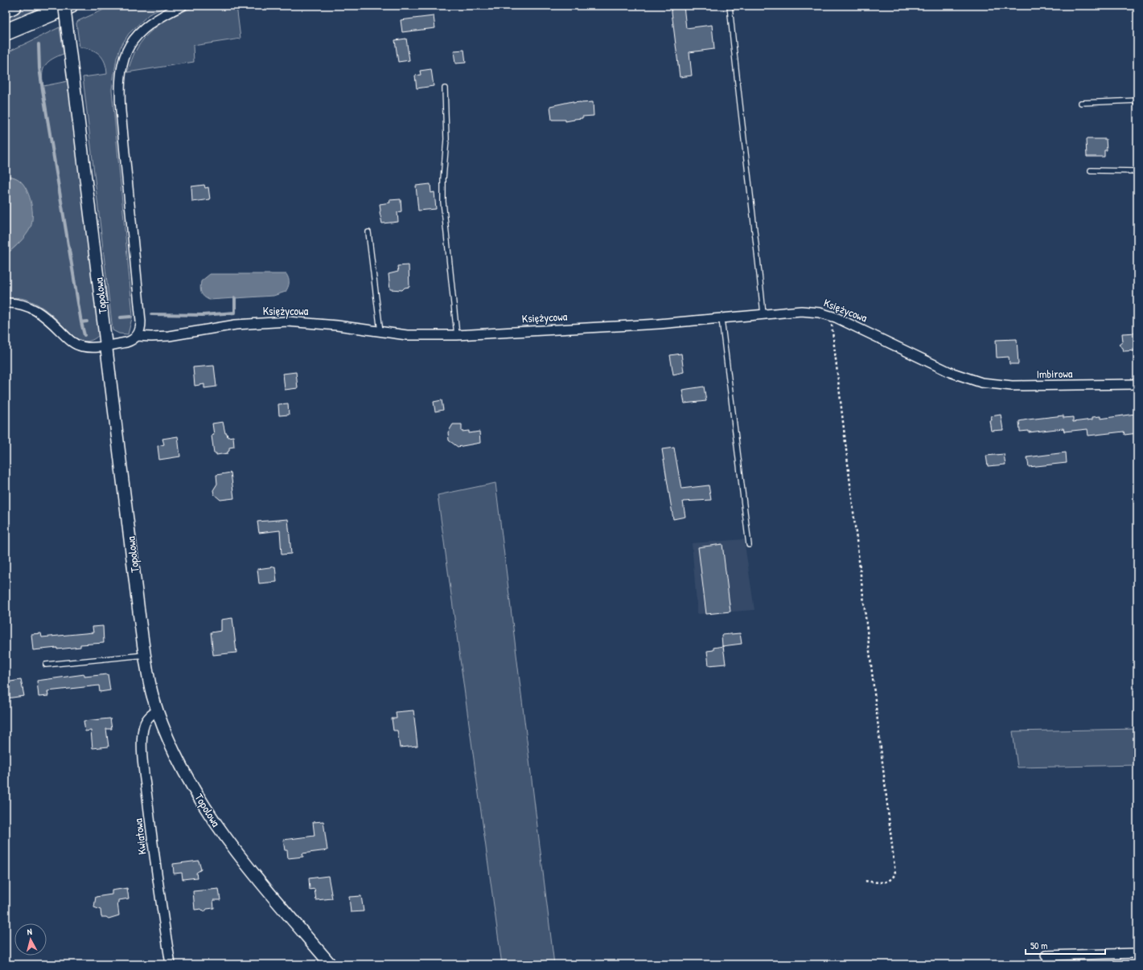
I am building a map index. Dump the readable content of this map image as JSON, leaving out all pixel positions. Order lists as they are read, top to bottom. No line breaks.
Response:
{"streets":{"street":["Topolowa","Księżycowa","Imbirowa","Kwiatowa"]},"crossings":[["Topolowa","Księżycowa"],["Topolowa","Kwiatowa"],["Księżycowa","Imbirowa"]],"scale_bar":"50 m","north":"top"}
